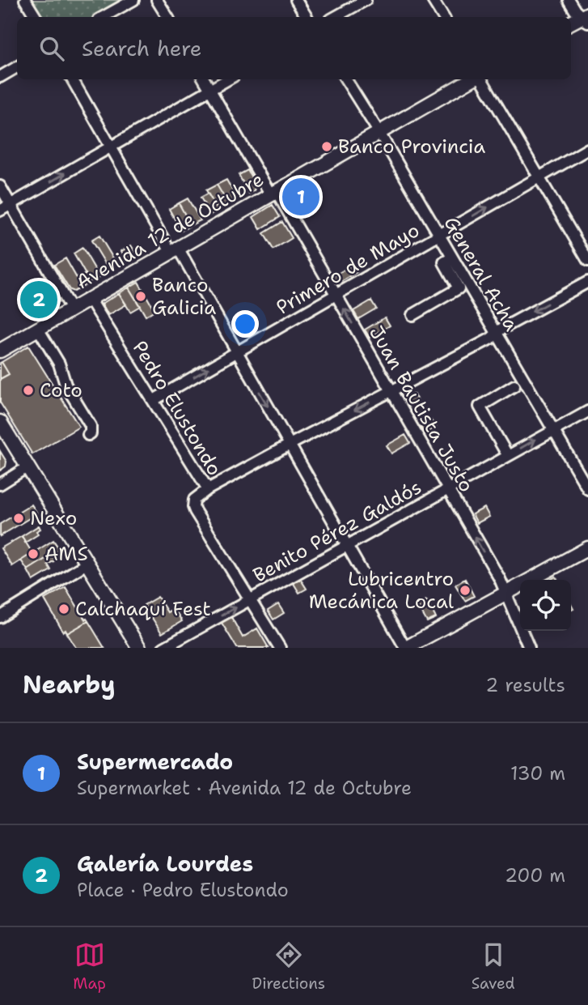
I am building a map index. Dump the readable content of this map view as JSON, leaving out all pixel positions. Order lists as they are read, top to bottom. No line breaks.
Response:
{"streets":{"main road":["Avenida 12 de Octubre"],"street":["Primero de Mayo","General Acha","Pedro Elustondo","Juan Bautista Justo","Benito Pérez Galdós"]},"crossings":[["Avenida 12 de Octubre","General Acha"],["Avenida 12 de Octubre","Pedro Elustondo"],["Avenida 12 de Octubre","Juan Bautista Justo"],["Primero de Mayo","General Acha"],["Primero de Mayo","Pedro Elustondo"],["Primero de Mayo","Juan Bautista Justo"],["General Acha","Benito Pérez Galdós"],["Pedro Elustondo","Benito Pérez Galdós"],["Juan Bautista Justo","Benito Pérez Galdós"]],"one_way":["Primero de Mayo"],"places":["Banco Provincia","Banco Galicia","Coto","Nexo","AMS","Lubricentro Mecánica Local","Calchaquí Fest"],"page":{"search":"Search here","pins":["1","2"],"heading":["Nearby","2 results"],"list":[{"mark":"1","name":"Supermercado","note":"Supermarket · Avenida 12 de Octubre","value":"130 m"},{"mark":"2","name":"Galería Lourdes","note":"Place · Pedro Elustondo","value":"200 m"}],"nav":["Map","Directions","Saved"]}}
